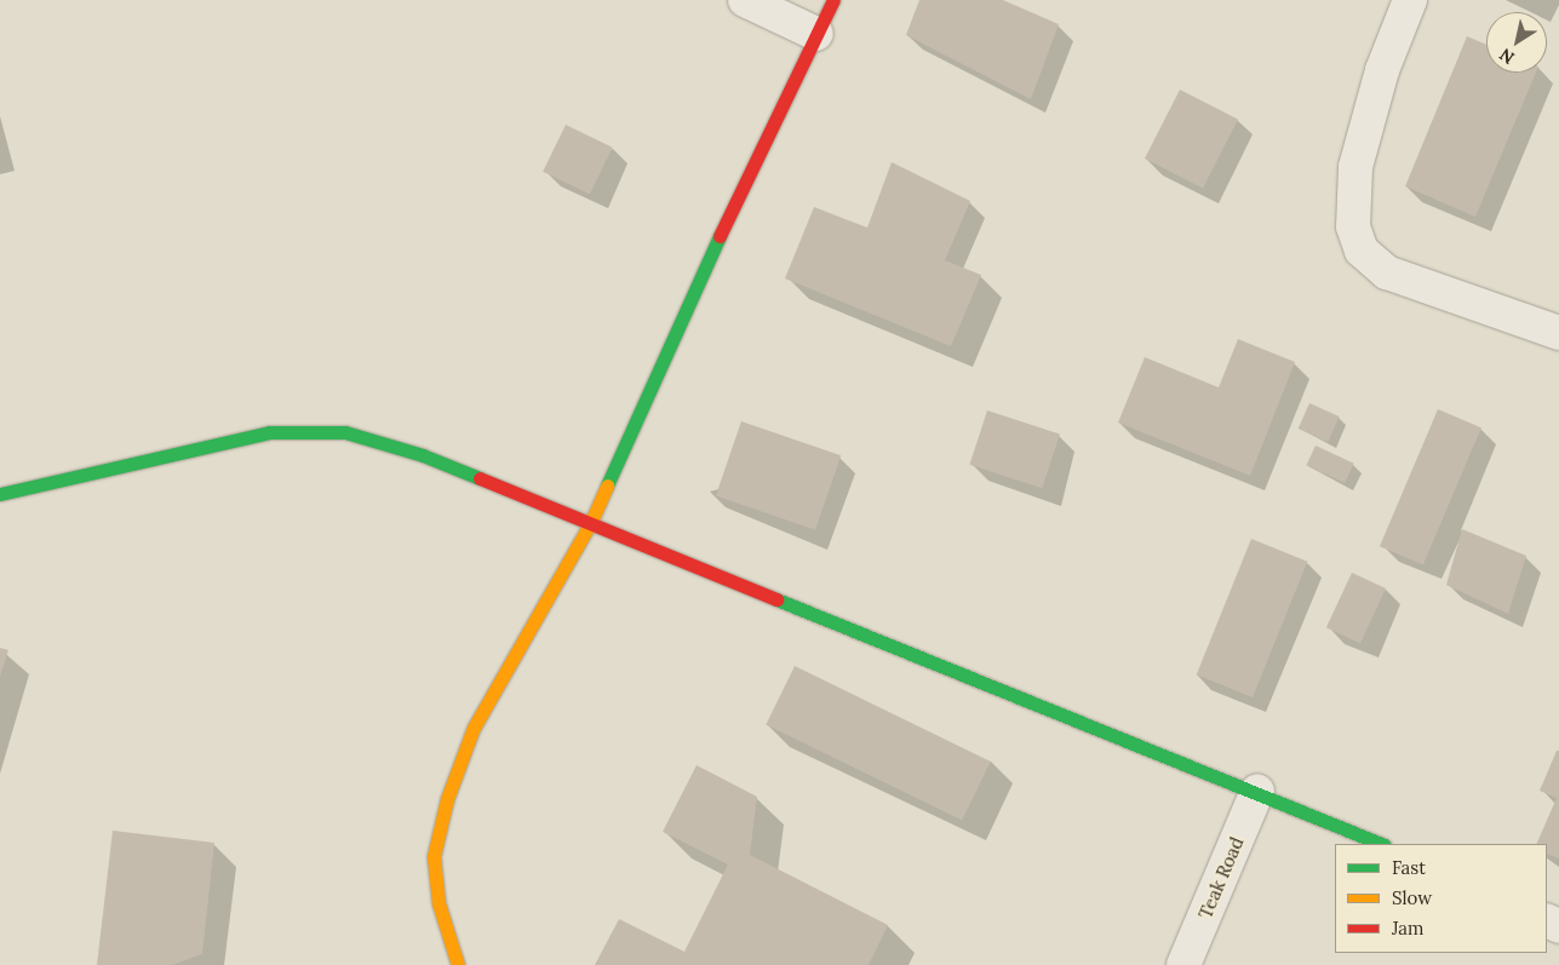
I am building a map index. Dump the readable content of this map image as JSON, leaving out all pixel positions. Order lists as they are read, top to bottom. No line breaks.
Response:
{"streets":{"street":["Teak Road"]},"legend":["Fast","Slow","Jam"],"north":"bottom left"}
